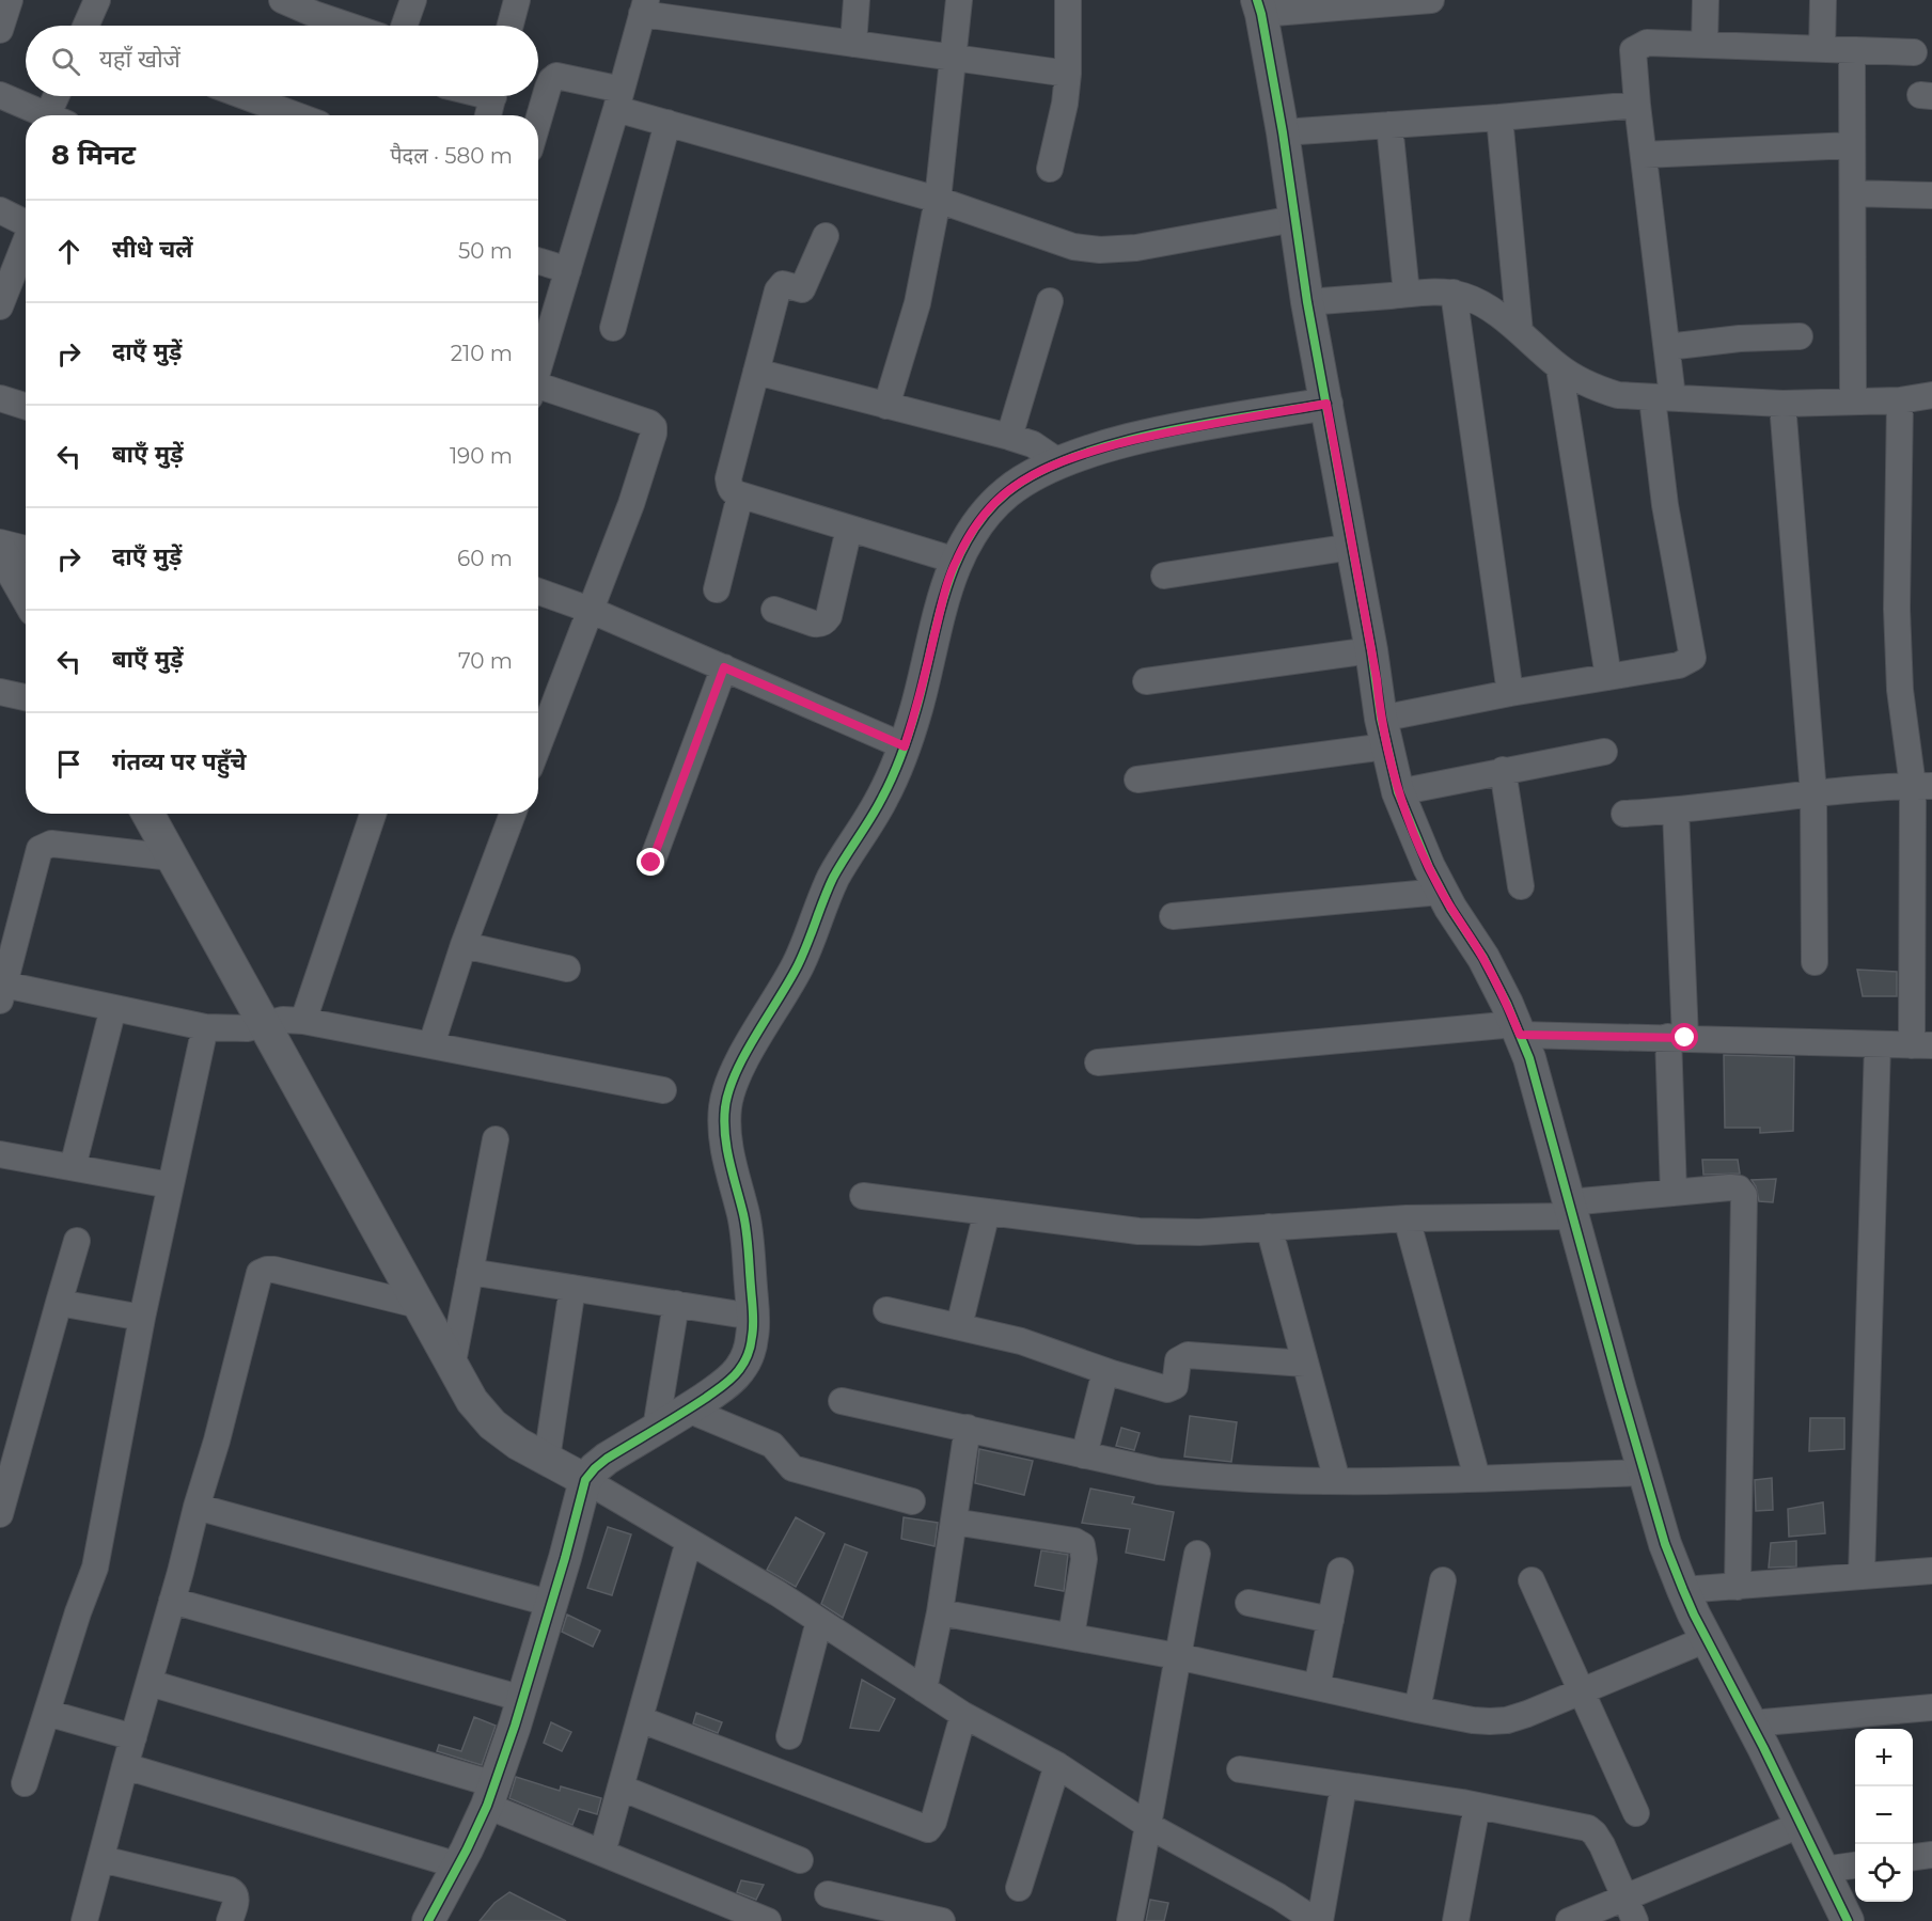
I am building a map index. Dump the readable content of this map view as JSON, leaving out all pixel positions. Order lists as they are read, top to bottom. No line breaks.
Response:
{"page":{"search":"यहाँ खोजें","heading":["8 मिनट","पैदल · 580 m"],"list":[["सीधे चलें","50 m"],["दाएँ मुड़ें","210 m"],["बाएँ मुड़ें","190 m"],["दाएँ मुड़ें","60 m"],["बाएँ मुड़ें","70 m"],"गंतव्य पर पहुँचे"],"map_buttons":["+","−"]}}
